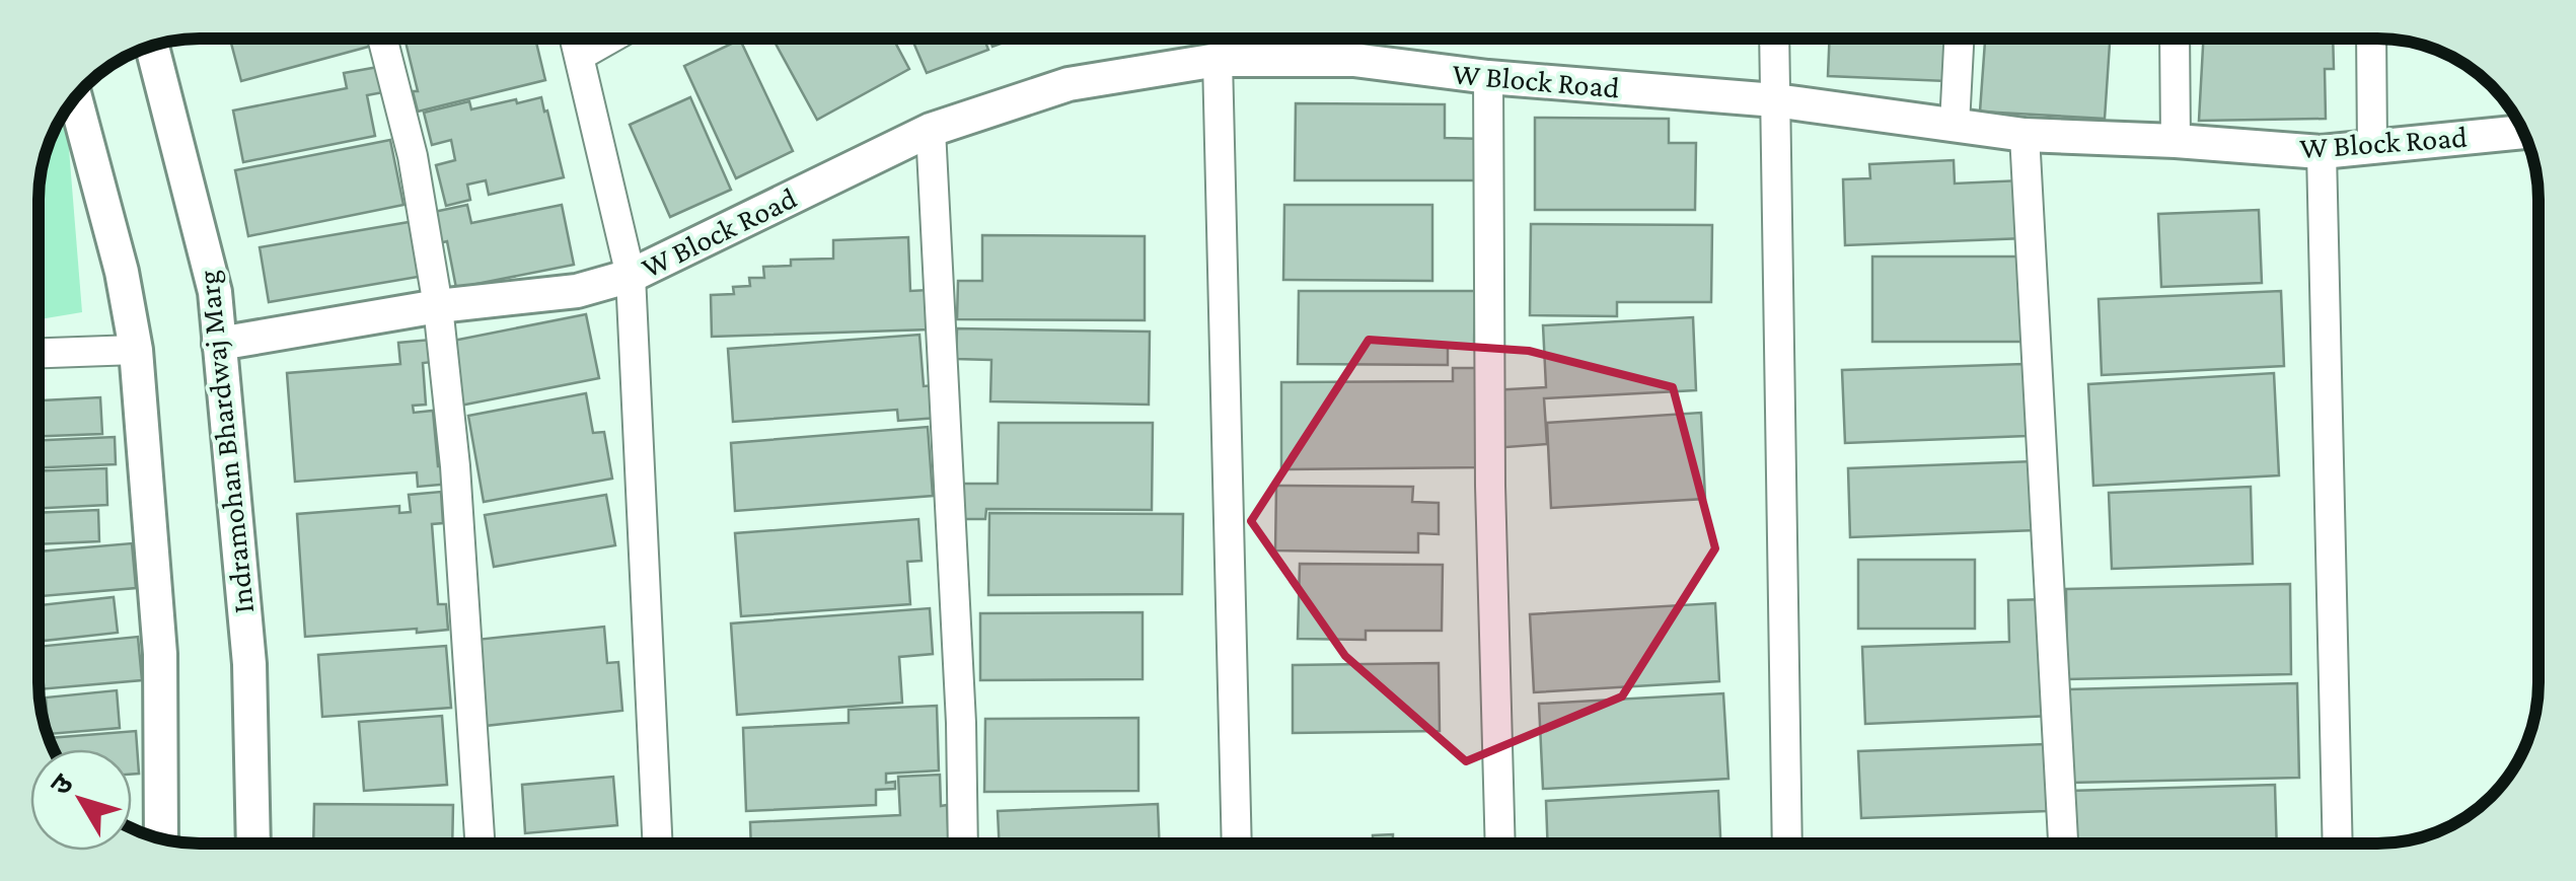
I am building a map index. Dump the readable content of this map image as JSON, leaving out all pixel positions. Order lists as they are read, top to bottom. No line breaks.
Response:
{"streets":{"street":["W Block Road","Indramohan Bhardwaj Marg"]},"crossings":[["W Block Road","Indramohan Bhardwaj Marg"]],"north":"top left"}
